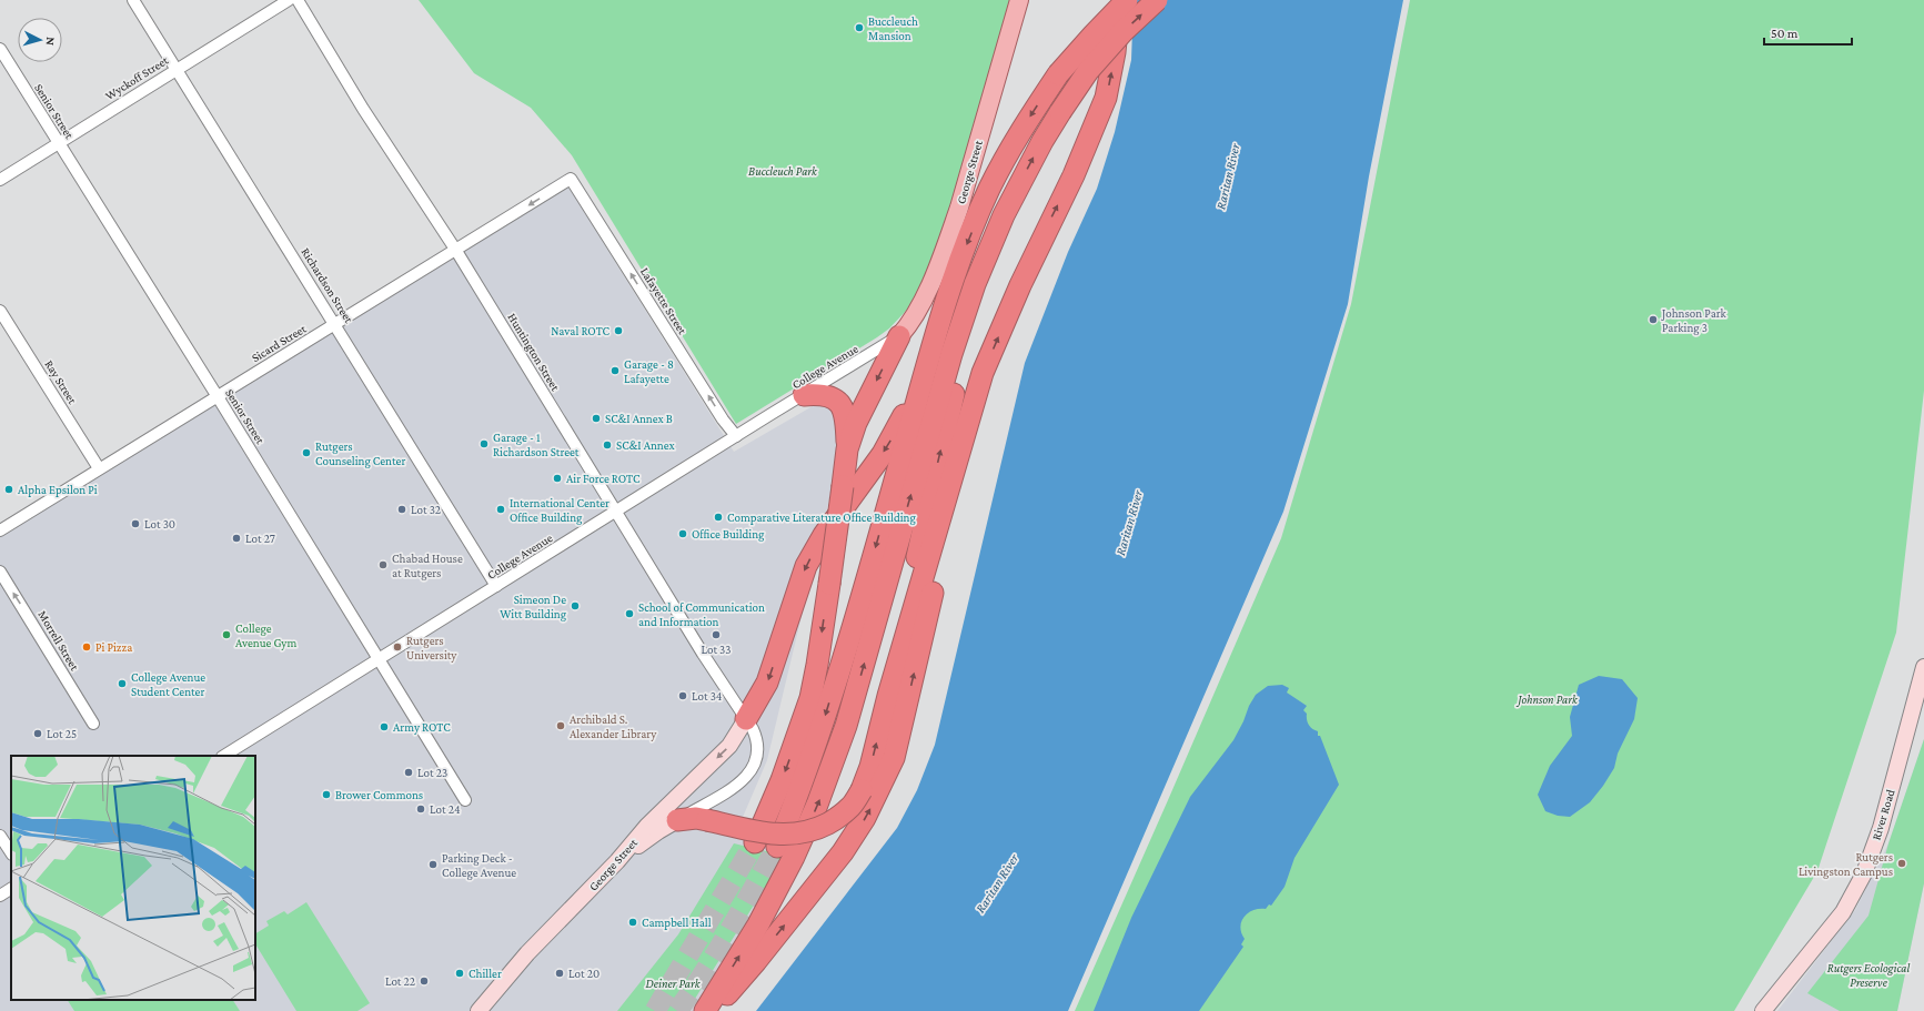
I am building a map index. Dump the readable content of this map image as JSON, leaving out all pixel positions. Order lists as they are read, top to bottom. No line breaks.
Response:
{"streets":{"main road":["George Street"],"street":["Wyckoff Street","Senior Street","Richardson Street","Lafayette Street","Sicard Street","Huntington Street","College Avenue","Ray Street","Morrell Street","River Road"]},"crossings":[["Wyckoff Street","Senior Street"],["Wyckoff Street","Richardson Street"],["Senior Street","Sicard Street"],["Senior Street","College Avenue"],["George Street","Huntington Street"],["George Street","College Avenue"],["Richardson Street","Sicard Street"],["Richardson Street","College Avenue"],["Lafayette Street","Sicard Street"],["Lafayette Street","College Avenue"],["Sicard Street","Huntington Street"],["Sicard Street","Ray Street"],["Huntington Street","College Avenue"]],"one_way":["Lafayette Street","Morrell Street"],"water":["Raritan River"],"parks":["Buccleuch Park","Johnson Park","Rutgers Ecological Preserve","Deiner Park"],"places":["Buccleuch Mansion","Johnson Park Parking 3","Naval ROTC","Garage - 8 Lafayette","SC&I Annex B","Garage - 1 Richardson Street","SC&I Annex","Rutgers Counseling Center","Air Force ROTC","Alpha Epsilon Pi","Lot 32","International Center Office Building","Comparative Literature Office Building","Lot 30","Office Building","Lot 27","Chabad House at Rutgers","Simeon De Witt Building","School of Communication and Information","College Avenue Gym","Lot 33","Pi Pizza","Rutgers University","College Avenue Student Center","Lot 34","Archibald S. Alexander Library","Army ROTC","Lot 25","Lot 23","Brower Commons","Lot 24","Rutgers Livingston Campus","Parking Deck - College Avenue","Campbell Hall","Chiller","Lot 20","Lot 22"],"scale_bar":"50 m","north":"right"}
